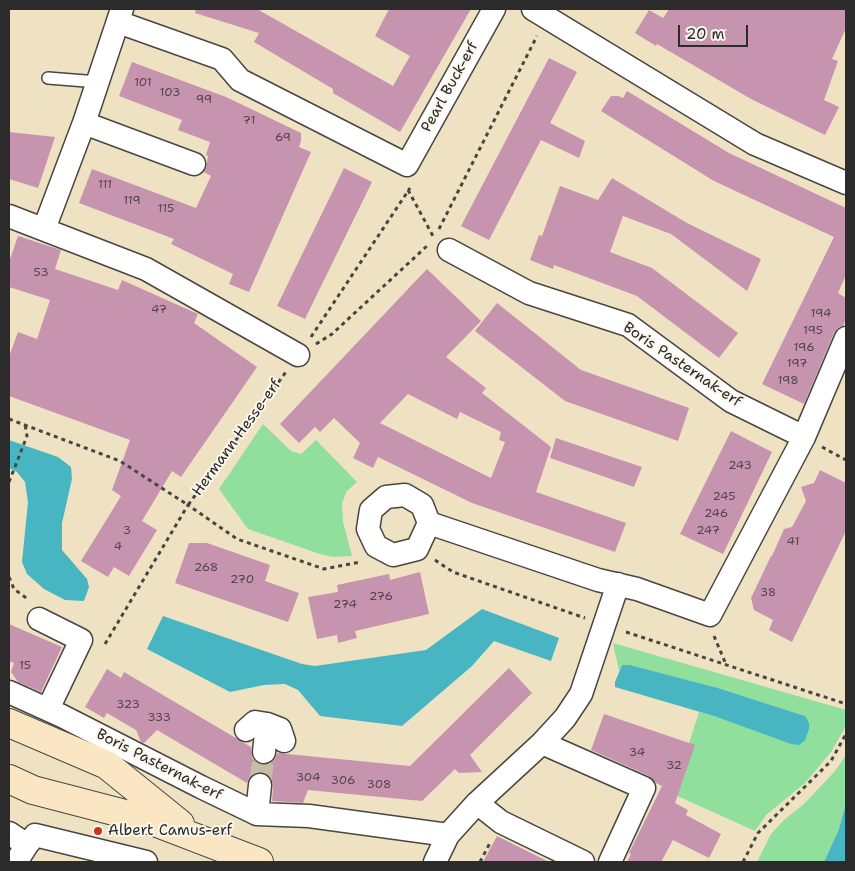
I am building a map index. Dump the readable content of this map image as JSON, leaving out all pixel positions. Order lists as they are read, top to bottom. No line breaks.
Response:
{"streets":{"street":["Pearl Buck-erf","Boris Pasternak-erf"],"path":["Hermann Hesse-erf"]},"crossings":[["Boris Pasternak-erf","Hermann Hesse-erf"]],"places":["Albert Camus-erf"],"house_numbers":["101","103","99","71","69","111","119","115","53","47","194","195","196","197","198","243","245","246","3","247","41","4","268","270","38","276","274","15","323","333","34","32","304","306","308"],"scale_bar":"20 m"}
